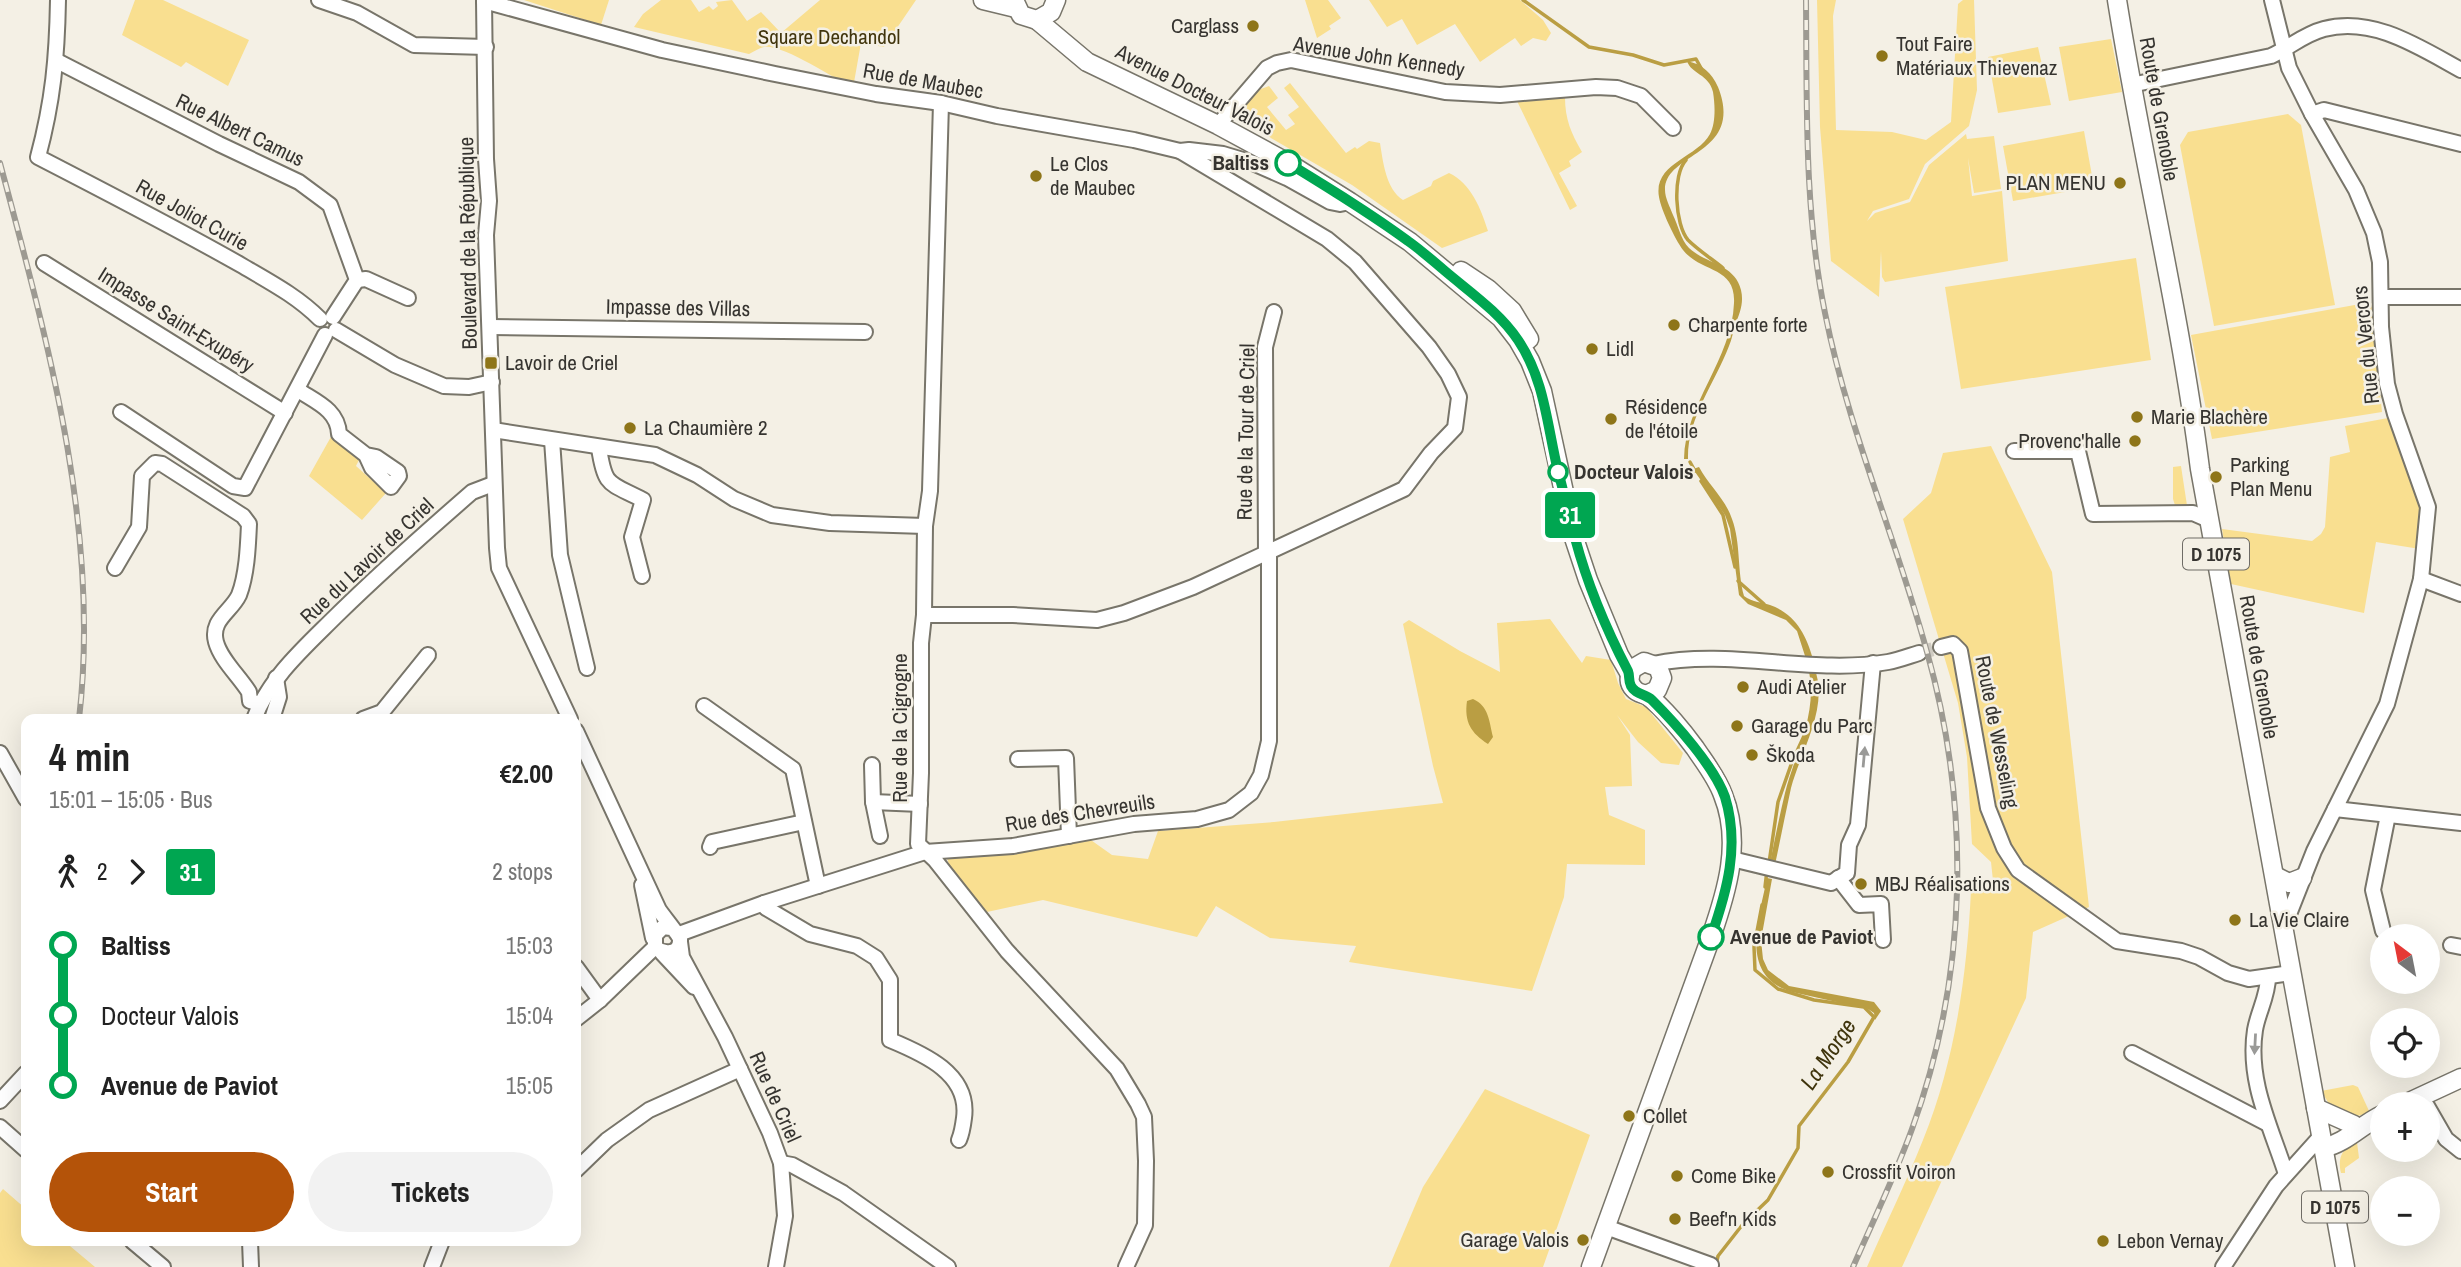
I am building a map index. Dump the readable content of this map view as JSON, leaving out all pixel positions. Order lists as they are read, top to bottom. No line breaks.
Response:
{"streets":{"main road":["Avenue Docteur Valois","Route de Grenoble","D 1075"],"street":["Avenue John Kennedy","Rue de Maubec","Rue Albert Camus","Rue Joliot Curie","Boulevard de la République","Impasse des Villas","Impasse Saint-Exupéry","Rue du Vercors","Rue de la Tour de Criel","Rue du Lavoir de Criel","Rue de la Cigrogne","Route de Wesseling","Rue des Chevreuils","Rue de Criel"]},"crossings":[["Avenue John Kennedy","Avenue Docteur Valois"],["Rue de Maubec","Avenue Docteur Valois"],["Rue de Maubec","Boulevard de la République"],["Rue de Maubec","Rue de la Cigrogne"],["Route de Grenoble","Rue du Vercors"],["Route de Grenoble","D 1075"],["Route de Grenoble","Route de Wesseling"],["Rue Albert Camus","Rue Joliot Curie"],["Rue Joliot Curie","Boulevard de la République"],["Boulevard de la République","Impasse des Villas"],["Boulevard de la République","Rue du Lavoir de Criel"],["Rue de la Tour de Criel","Rue des Chevreuils"],["Rue de la Cigrogne","Rue des Chevreuils"],["Rue des Chevreuils","Rue de Criel"]],"water":["La Morge"],"parks":["Square Dechandol"],"places":{"other":["Carglass","Tout Faire Matériaux Thievenaz","Baltiss","Le Clos de Maubec","PLAN MENU","Charpente forte","Lidl","Marie Blachère","Résidence de l'étoile","La Chaumière 2","Provenc'halle","Docteur Valois","Parking Plan Menu","Audi Atelier","Garage du Parc","Škoda","MBJ Réalisations","La Vie Claire","Avenue de Paviot","Collet","Crossfit Voiron","Come Bike","Beef'n Kids","Garage Valois","Lebon Vernay"],"transit":["Lavoir de Criel"]},"lines":["bus line 31"],"north":"top left","page":{"on_map":"31","heading":["4 min","15:01 – 15:05 · Bus","€2.00"],"legs":["2","31","2 stops"],"list":[{"name":"Baltiss","value":"15:03"},{"name":"Docteur Valois","value":"15:04"},{"name":"Avenue de Paviot","value":"15:05"}],"map_buttons":["+","−"],"buttons":["Start","Tickets"]}}
